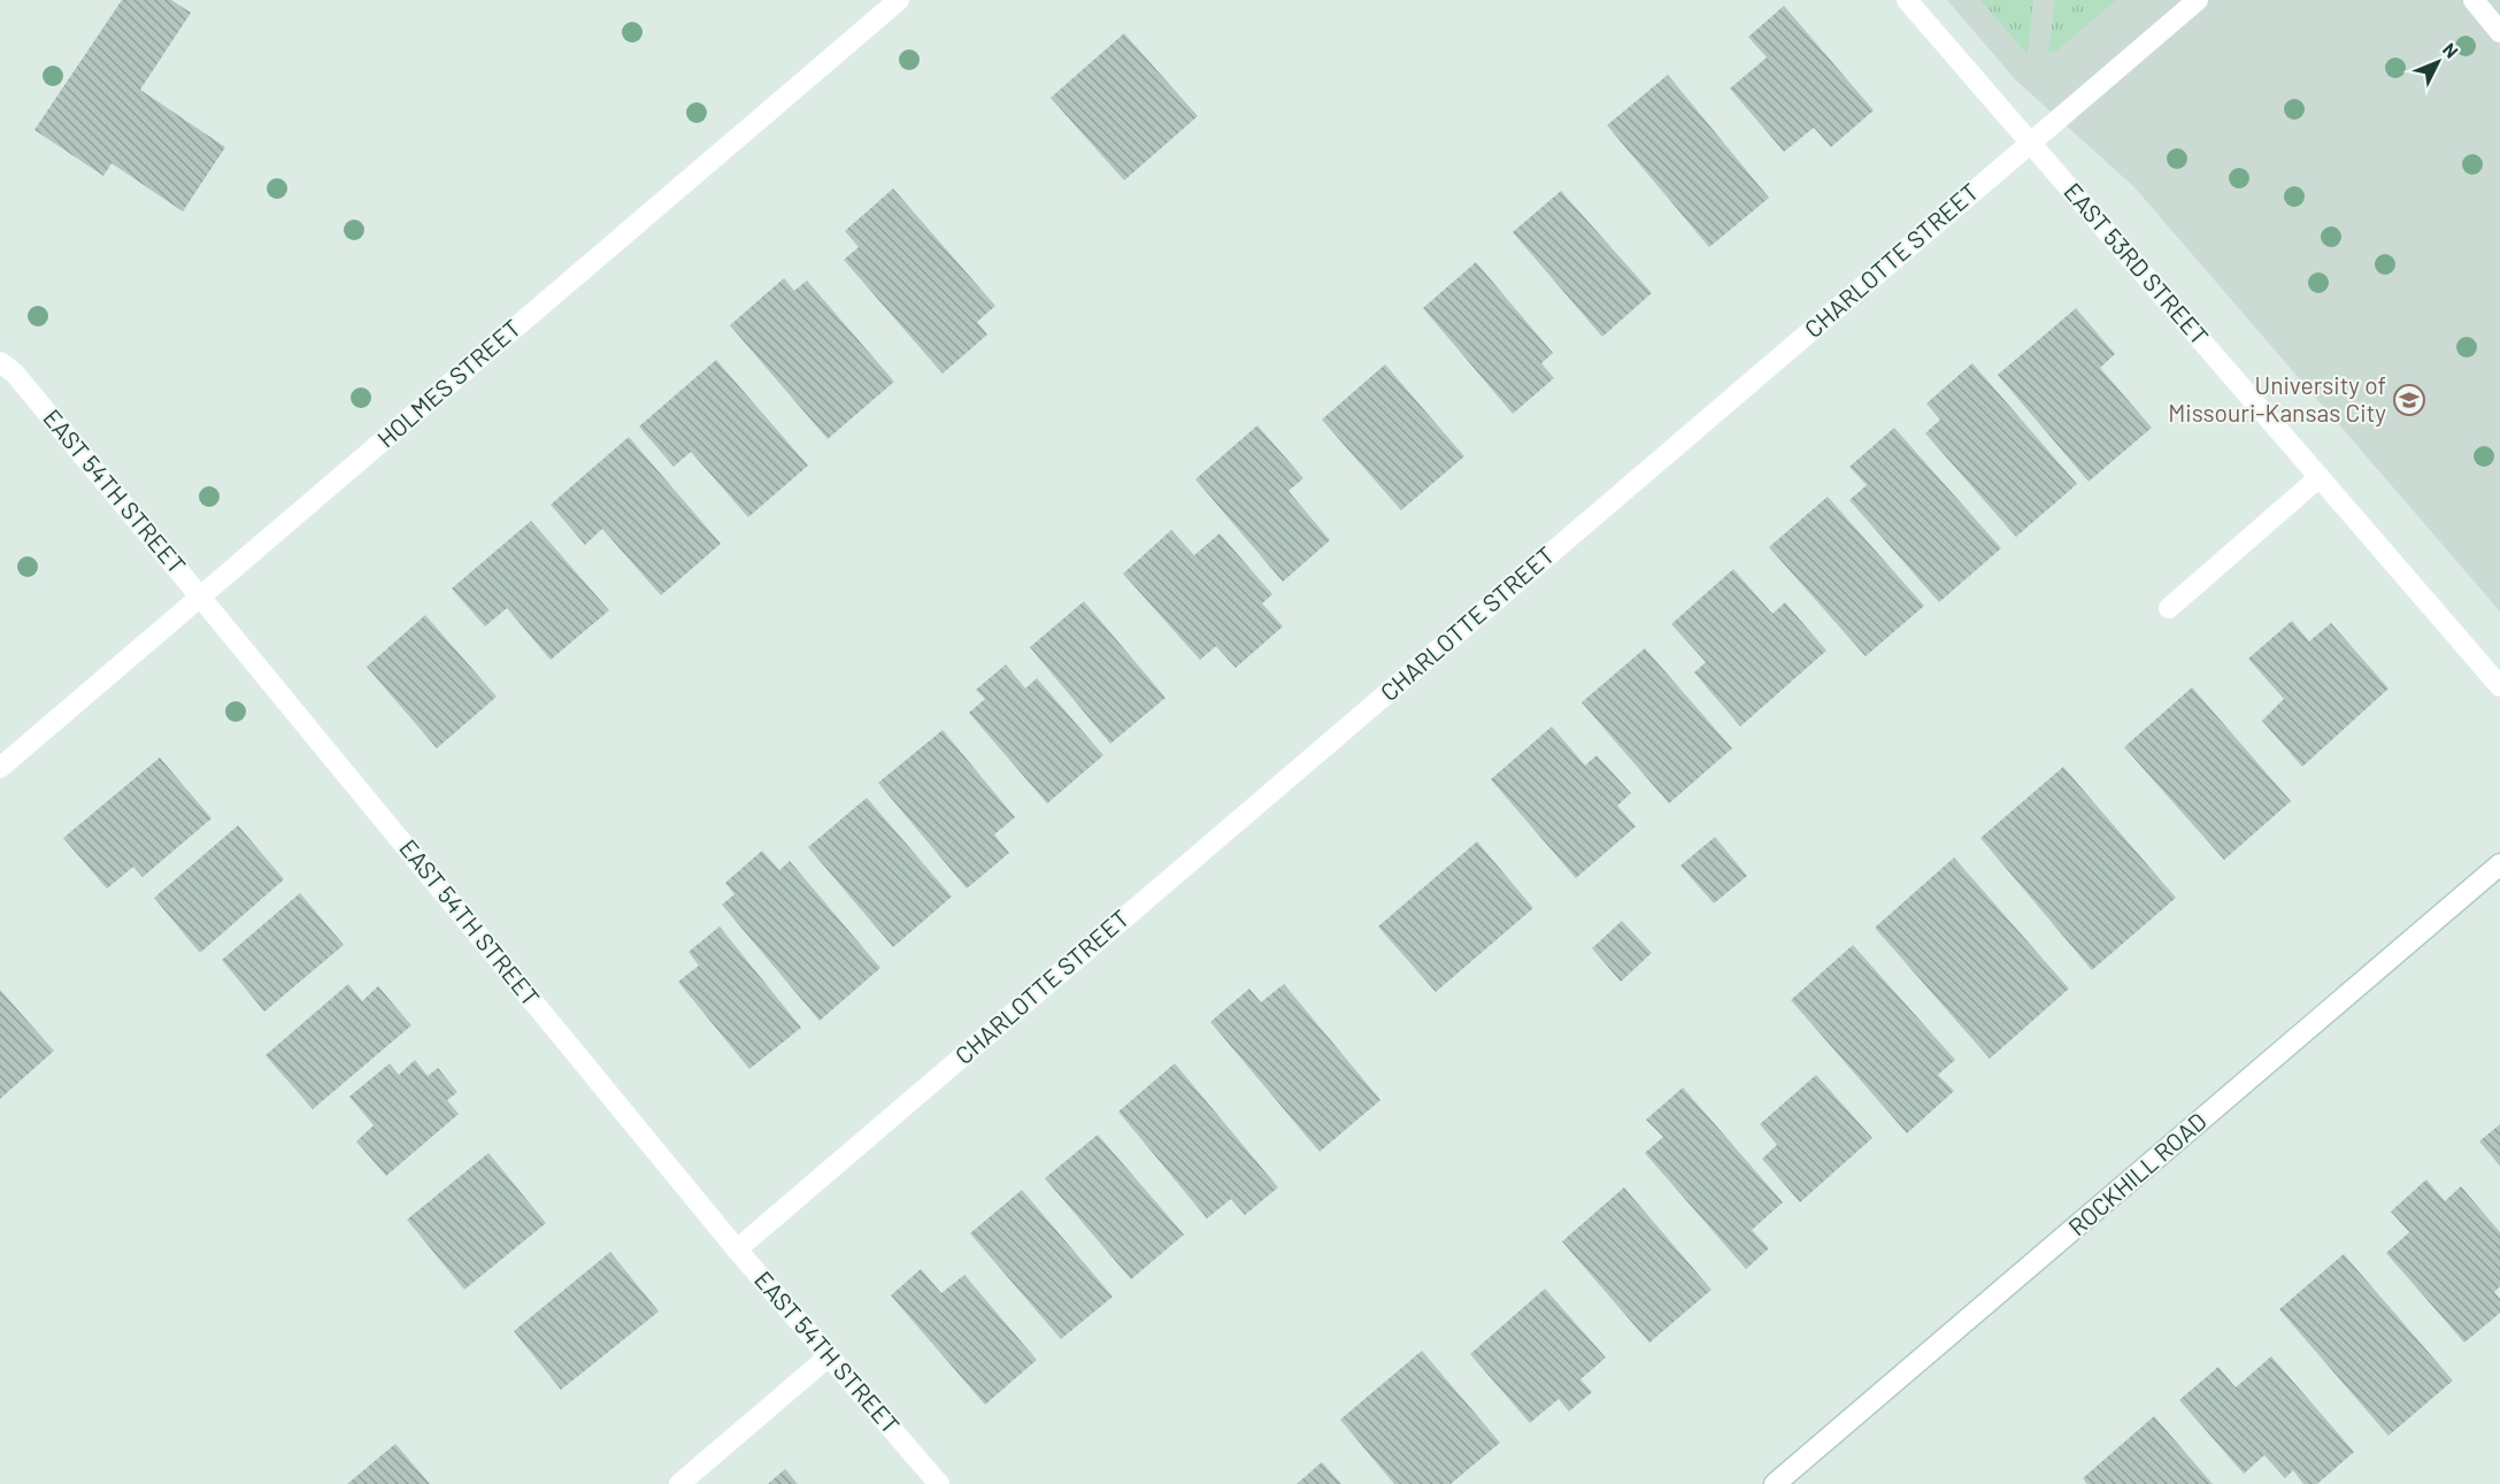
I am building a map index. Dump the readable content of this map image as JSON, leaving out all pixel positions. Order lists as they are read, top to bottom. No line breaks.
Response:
{"streets":{"street":["CHARLOTTE STREET","EAST 53RD STREET","HOLMES STREET","EAST 54TH STREET","ROCKHILL ROAD"]},"crossings":[["CHARLOTTE STREET","EAST 53RD STREET"],["CHARLOTTE STREET","EAST 54TH STREET"],["HOLMES STREET","EAST 54TH STREET"]],"places":{"school or university":["University of Missouri-Kansas City"]},"north":"top right"}
